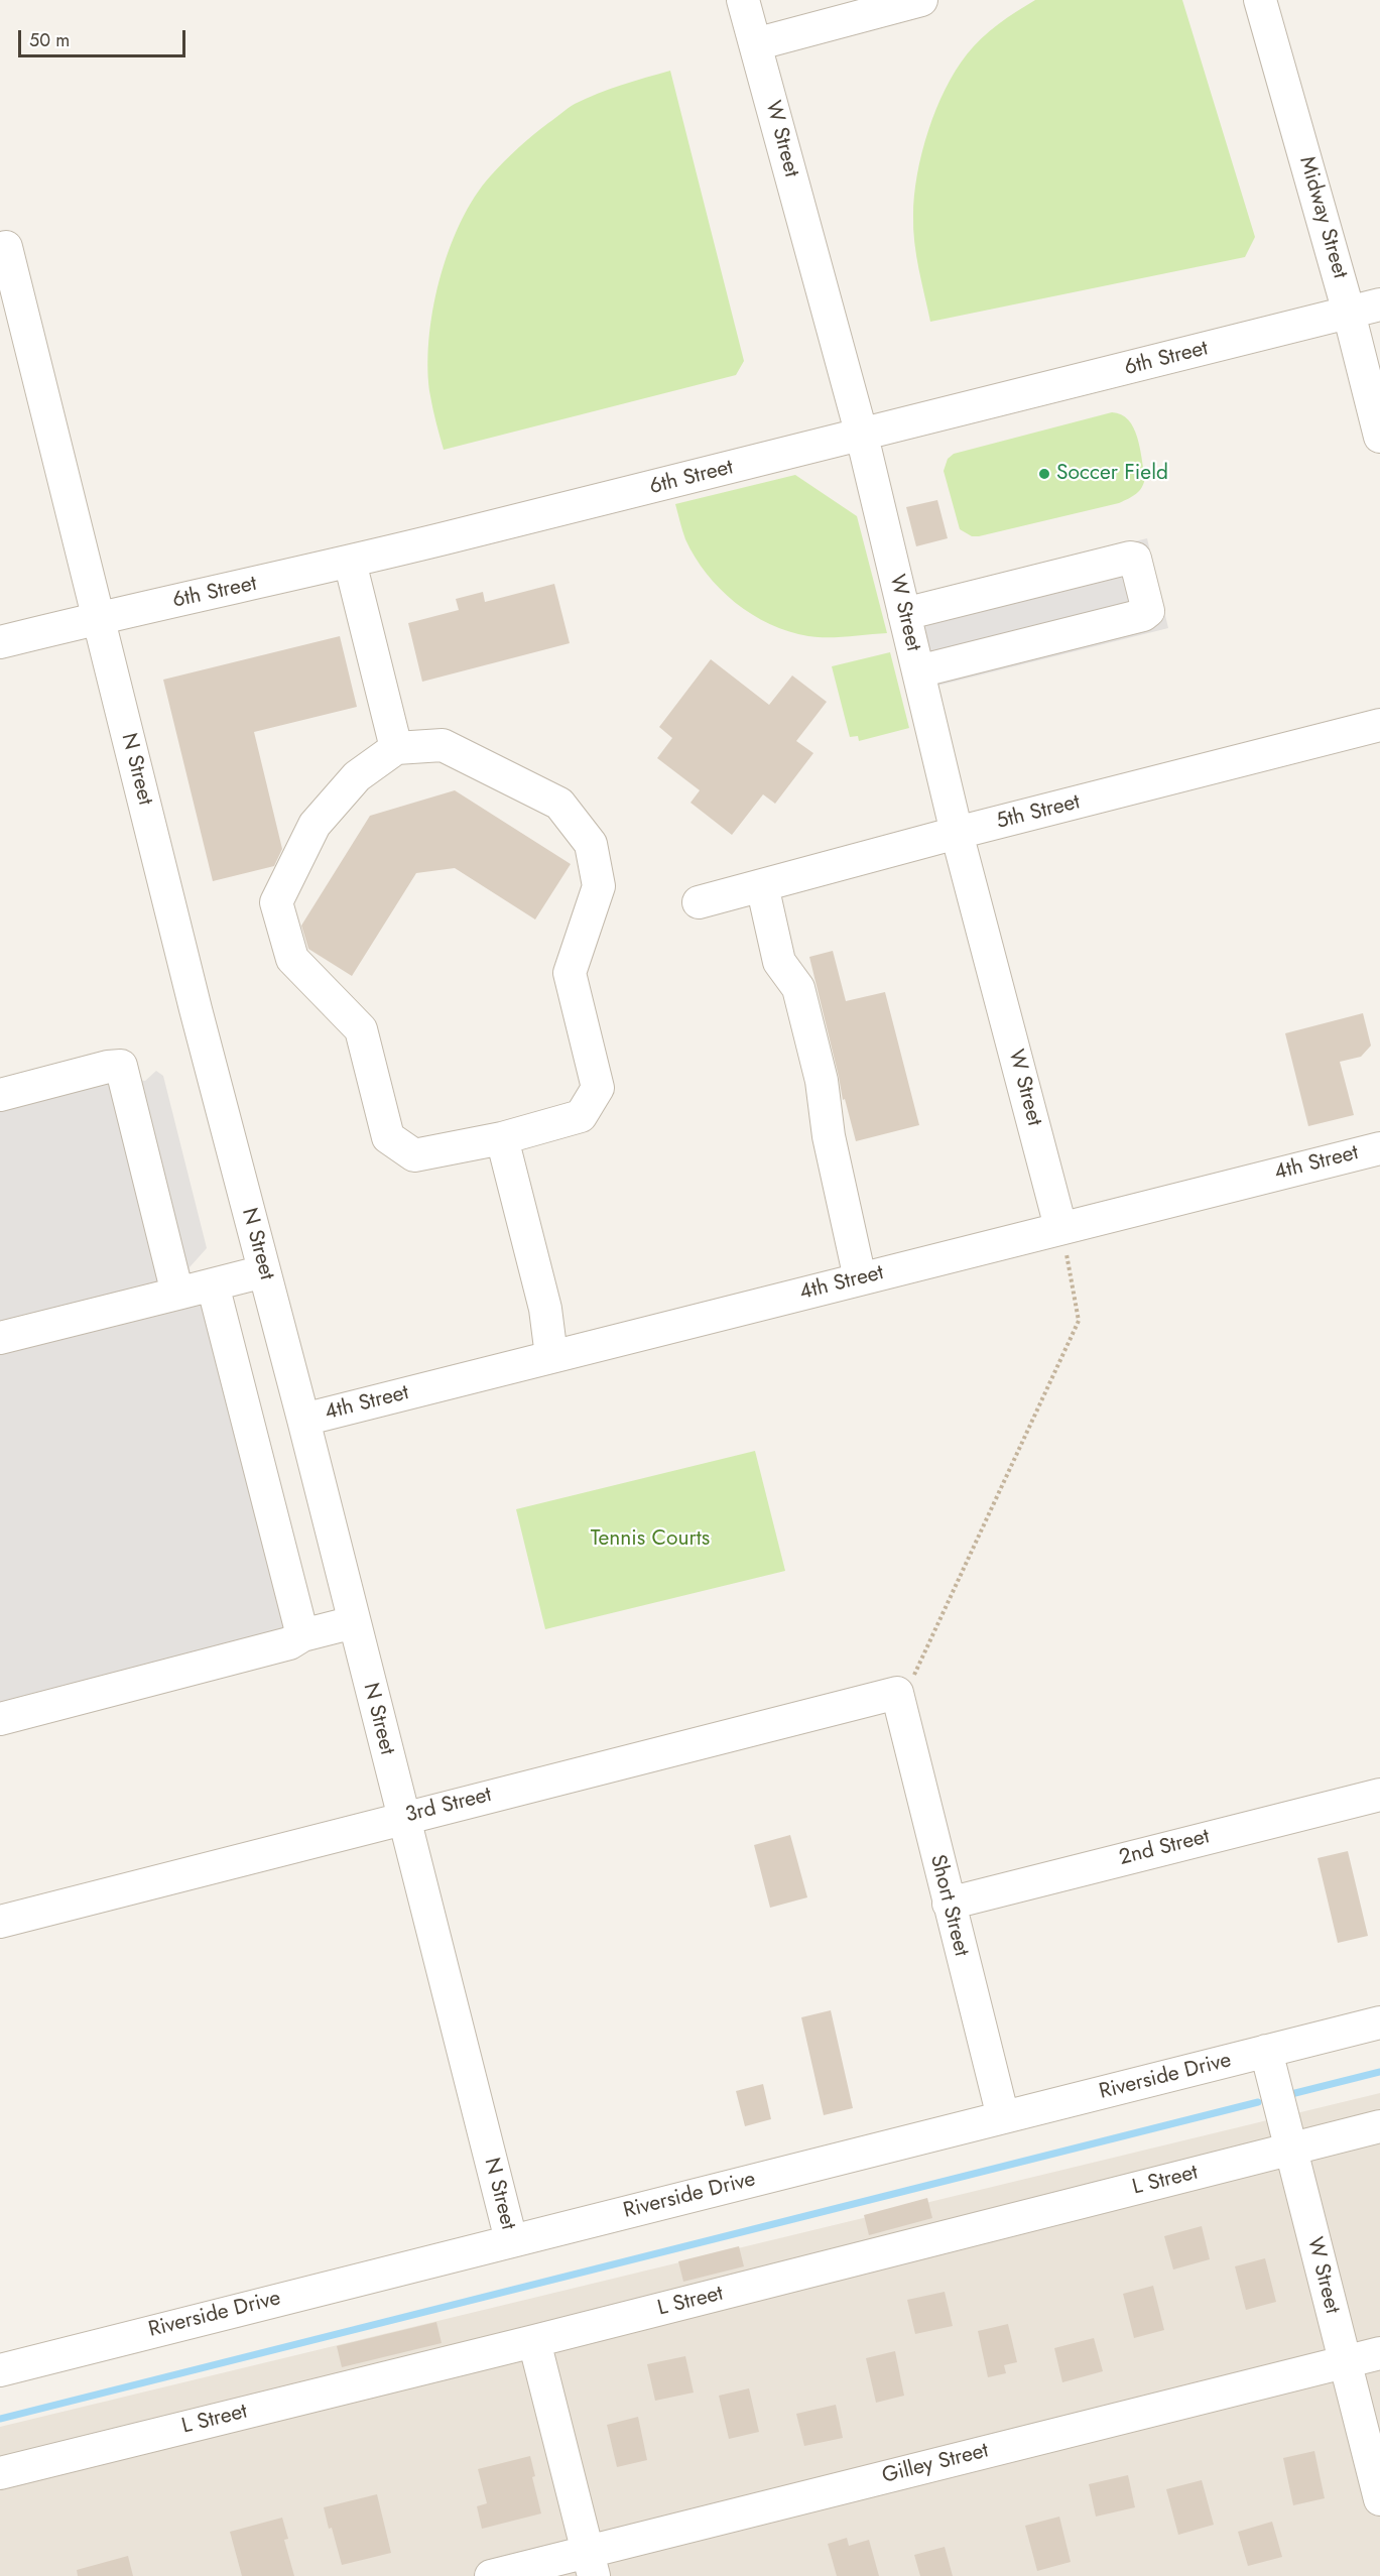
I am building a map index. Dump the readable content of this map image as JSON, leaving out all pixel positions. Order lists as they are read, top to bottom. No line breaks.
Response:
{"streets":{"street":["W Street","Midway Street","6th Street","N Street","5th Street","4th Street","3rd Street","2nd Street","Short Street","Riverside Drive","L Street","Gilley Street"]},"crossings":[["W Street","6th Street"],["W Street","5th Street"],["W Street","4th Street"],["W Street","Riverside Drive"],["W Street","L Street"],["W Street","Gilley Street"],["Midway Street","6th Street"],["6th Street","N Street"],["N Street","4th Street"],["N Street","3rd Street"],["N Street","Riverside Drive"],["3rd Street","Short Street"],["2nd Street","Short Street"],["Short Street","Riverside Drive"]],"parks":["Tennis Courts"],"places":["Soccer Field"],"scale_bar":"50 m"}
